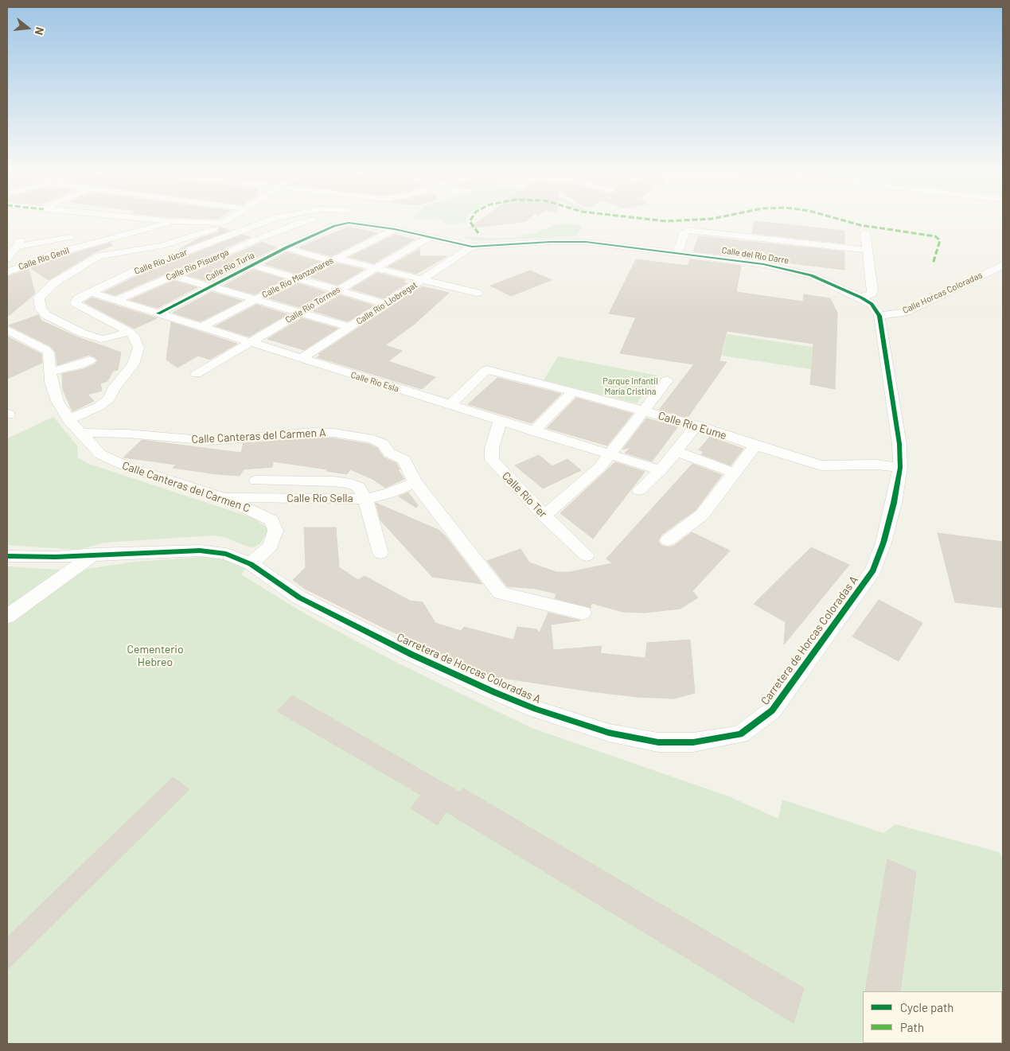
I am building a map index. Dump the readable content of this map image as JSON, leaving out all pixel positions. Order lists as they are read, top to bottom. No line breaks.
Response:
{"streets":{"street":["Calle del Río Darre","Calle Río Genil","Calle Río Júcar","Calle Río Pisuerga","Calle Río Turia","Calle Río Manzanares","Calle Horcas Coloradas","Calle Río Llobregat","Calle Río Tormes","Calle Río Esla","Calle Río Eume","Calle Canteras del Carmen A","Calle Canteras del Carmen C","Calle Río Ter","Calle Río Sella","Carretera de Horcas Coloradas A"]},"crossings":[["Calle del Río Darre","Calle Río Turia"],["Calle del Río Darre","Calle Río Manzanares"],["Calle del Río Darre","Calle Horcas Coloradas"],["Calle del Río Darre","Calle Río Llobregat"],["Calle del Río Darre","Calle Río Tormes"],["Calle del Río Darre","Carretera de Horcas Coloradas A"],["Calle Río Júcar","Calle Río Esla"],["Calle Río Pisuerga","Calle Río Esla"],["Calle Río Turia","Calle Río Esla"],["Calle Río Manzanares","Calle Río Esla"],["Calle Horcas Coloradas","Carretera de Horcas Coloradas A"],["Calle Río Llobregat","Calle Río Esla"],["Calle Río Tormes","Calle Río Esla"],["Calle Río Esla","Calle Río Eume"],["Calle Río Esla","Calle Río Ter"],["Calle Río Eume","Carretera de Horcas Coloradas A"],["Calle Canteras del Carmen A","Calle Canteras del Carmen C"],["Calle Canteras del Carmen A","Calle Río Sella"],["Calle Canteras del Carmen C","Calle Río Sella"],["Calle Canteras del Carmen C","Carretera de Horcas Coloradas A"]],"parks":["Parque Infantil María Cristina","Cementerio Hebreo"],"legend":["Cycle path","Path"],"north":"right"}
